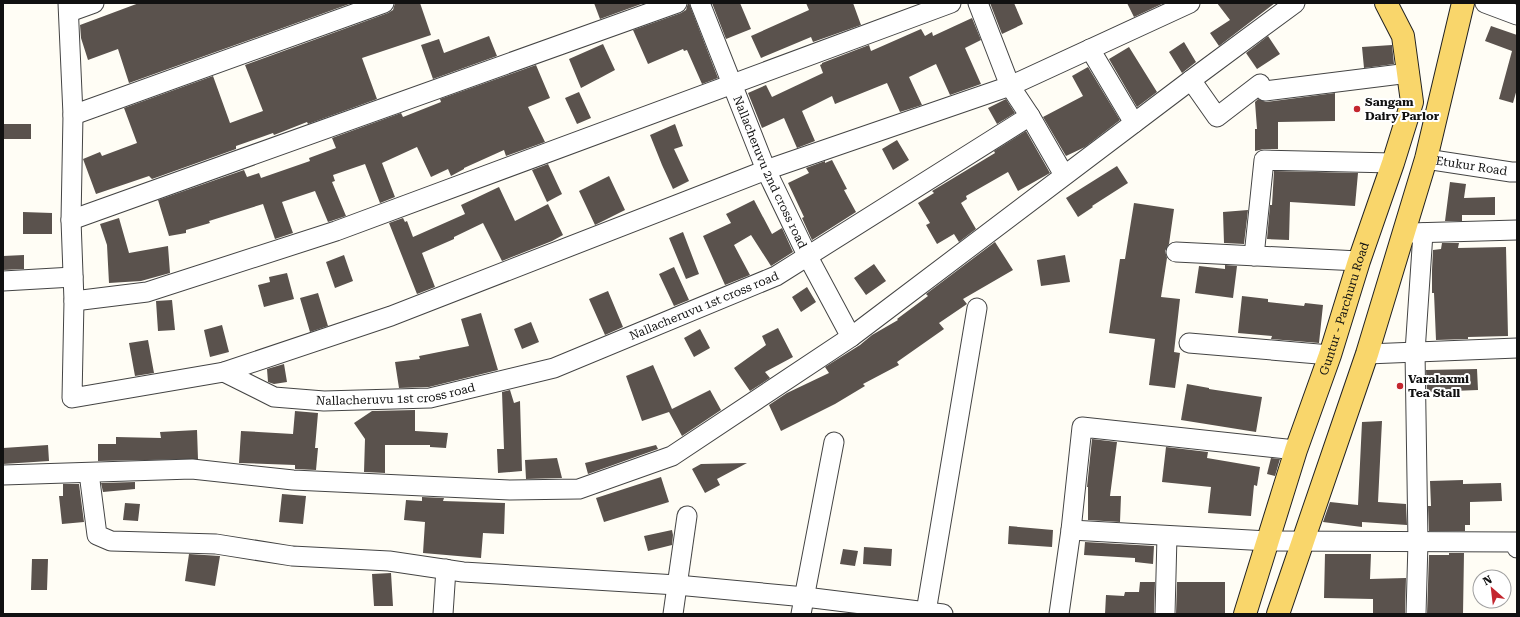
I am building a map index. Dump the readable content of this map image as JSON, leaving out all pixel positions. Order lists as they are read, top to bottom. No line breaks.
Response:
{"streets":{"main road":["Guntur - Parchuru Road"],"street":["Etukur Road","Nallacheruvu 2nd cross road","Nallacheruvu 1st cross road"]},"crossings":[["Nallacheruvu 2nd cross road","Nallacheruvu 1st cross road"]],"places":["Sangam Dairy Parlor","Varalaxmi Tea Stall"],"north":"top left"}
